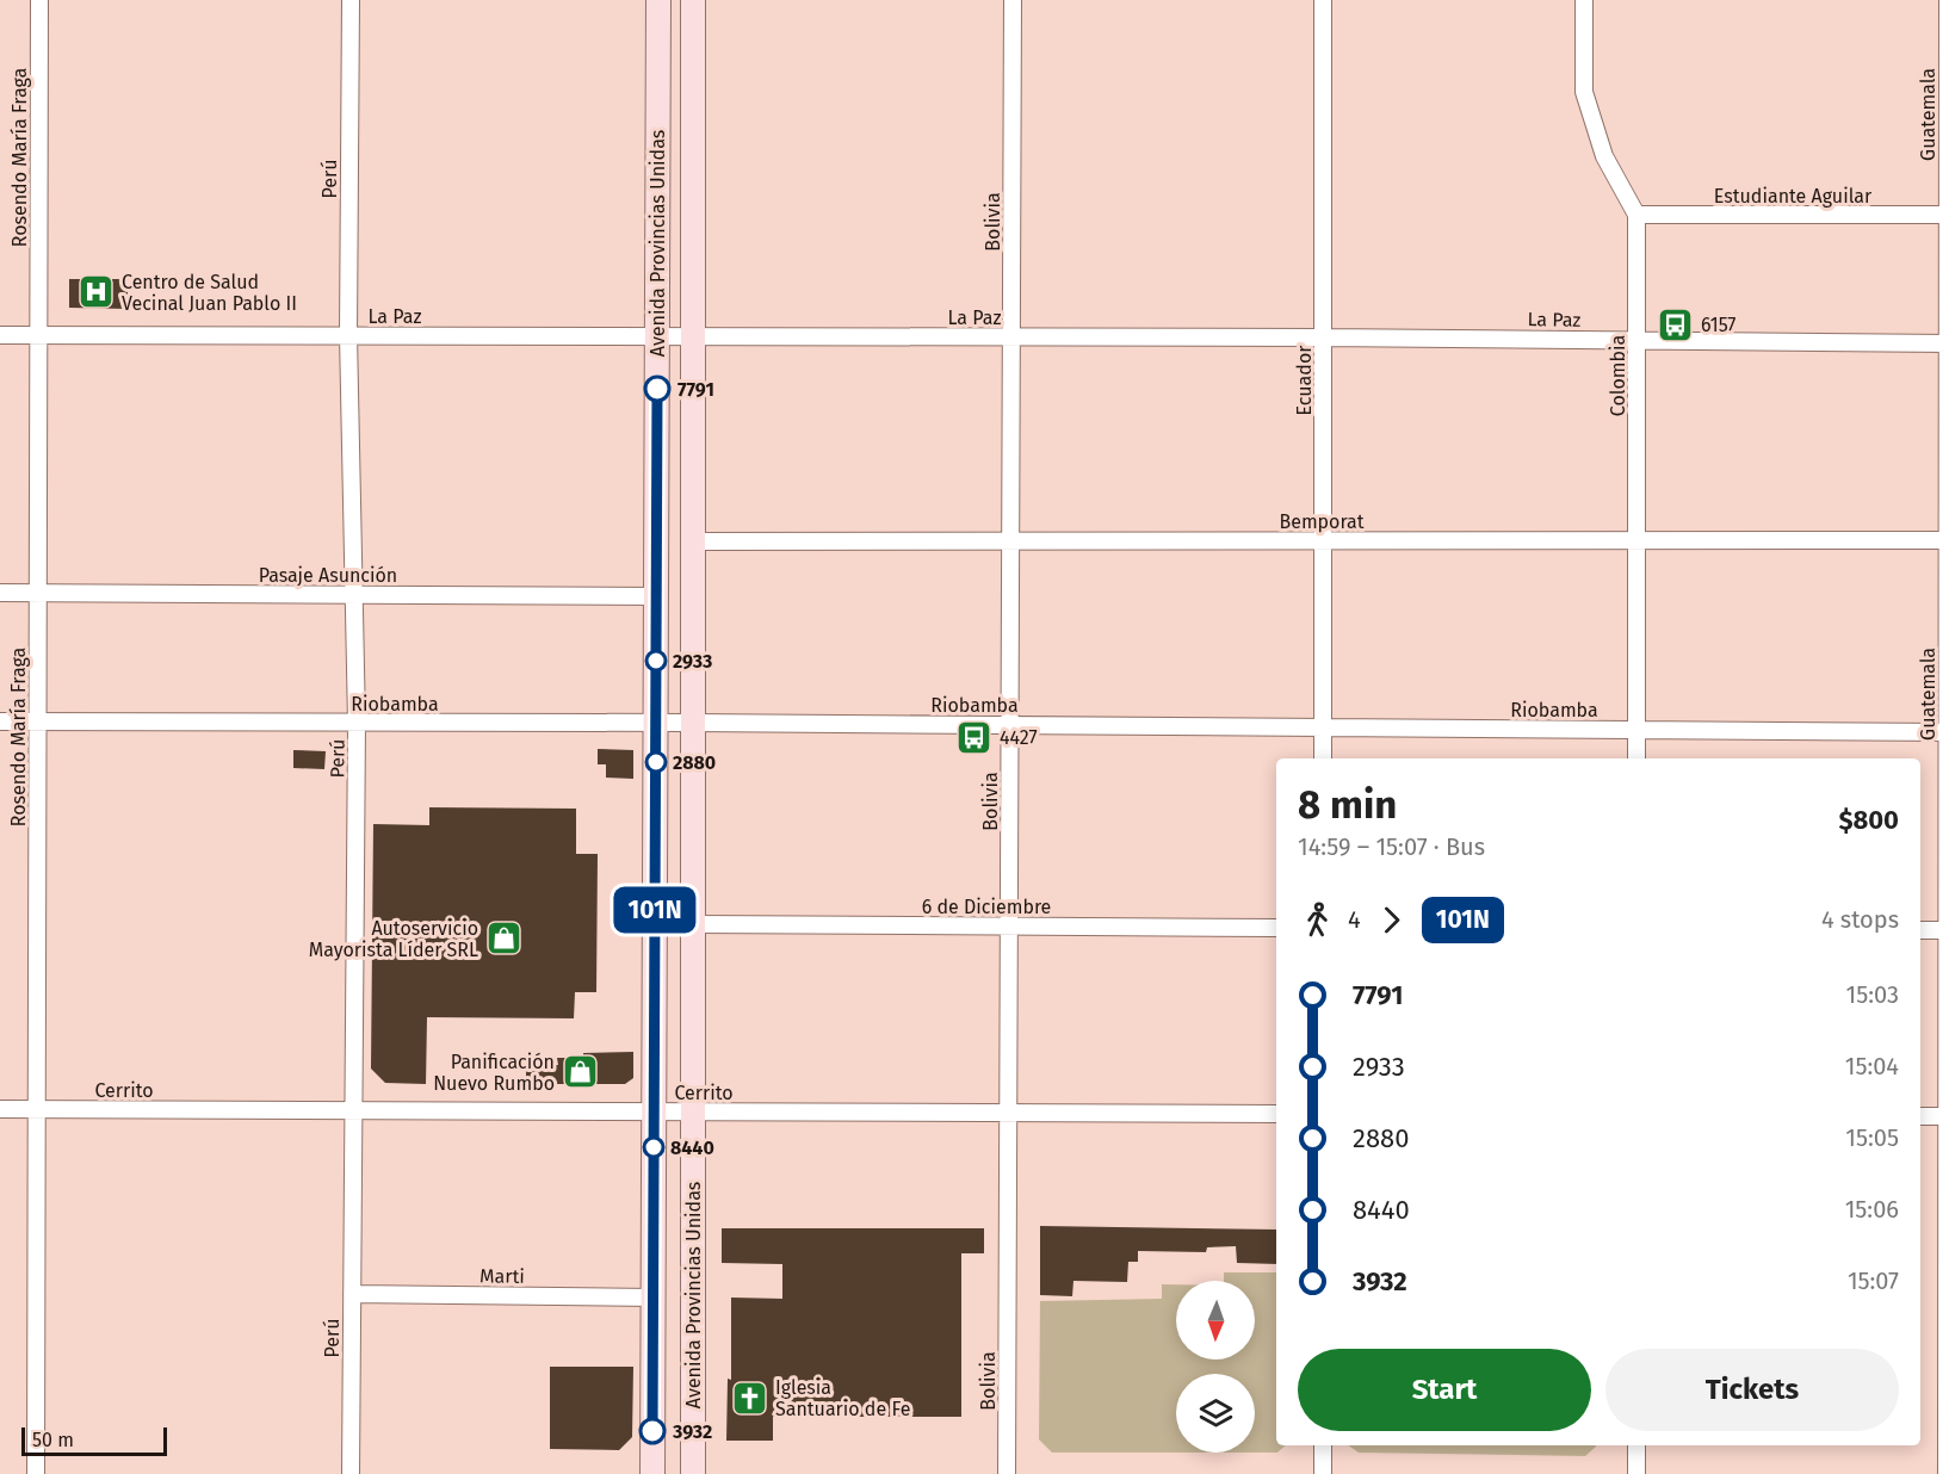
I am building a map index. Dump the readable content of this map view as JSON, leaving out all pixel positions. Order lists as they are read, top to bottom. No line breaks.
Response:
{"streets":{"main road":["Avenida Provincias Unidas"],"street":["Guatemala","Rosendo María Fraga","Perú","Estudiante Aguilar","Bolivia","La Paz","Colombia","Ecuador","Bemporat","Pasaje Asunción","Riobamba","6 de Diciembre","Cerrito","Marti"]},"crossings":[["Guatemala","Estudiante Aguilar"],["Guatemala","La Paz"],["Guatemala","Bemporat"],["Guatemala","Riobamba"],["Rosendo María Fraga","La Paz"],["Rosendo María Fraga","Pasaje Asunción"],["Rosendo María Fraga","Riobamba"],["Rosendo María Fraga","Cerrito"],["Perú","La Paz"],["Perú","Pasaje Asunción"],["Perú","Riobamba"],["Perú","Cerrito"],["Perú","Marti"],["Estudiante Aguilar","Colombia"],["Bolivia","La Paz"],["Bolivia","Bemporat"],["Bolivia","Riobamba"],["Bolivia","6 de Diciembre"],["Bolivia","Cerrito"],["Avenida Provincias Unidas","La Paz"],["Avenida Provincias Unidas","Bemporat"],["Avenida Provincias Unidas","Pasaje Asunción"],["Avenida Provincias Unidas","Riobamba"],["Avenida Provincias Unidas","6 de Diciembre"],["Avenida Provincias Unidas","Cerrito"],["Avenida Provincias Unidas","Marti"],["La Paz","Colombia"],["La Paz","Ecuador"],["Colombia","Bemporat"],["Colombia","Riobamba"],["Ecuador","Bemporat"],["Ecuador","Riobamba"]],"places":{"hospital":["Centro de Salud Vecinal Juan Pablo II"],"bus stop":["6157","4427"],"other":["7791","2933","2880","8440","3932"],"shop":["Autoservicio Mayorista Líder SRL","Panificación Nuevo Rumbo"],"church":["Iglesia Santuario de Fe"]},"lines":["bus line 101N"],"scale_bar":"50 m","north":"bottom","page":{"on_map":"101N","heading":["8 min","14:59 – 15:07 · Bus","$800"],"legs":["4","101N","4 stops"],"list":[{"name":"7791","value":"15:03"},{"name":"2933","value":"15:04"},{"name":"2880","value":"15:05"},{"name":"8440","value":"15:06"},{"name":"3932","value":"15:07"}],"buttons":["Start","Tickets"],"scale":"50 m"}}
